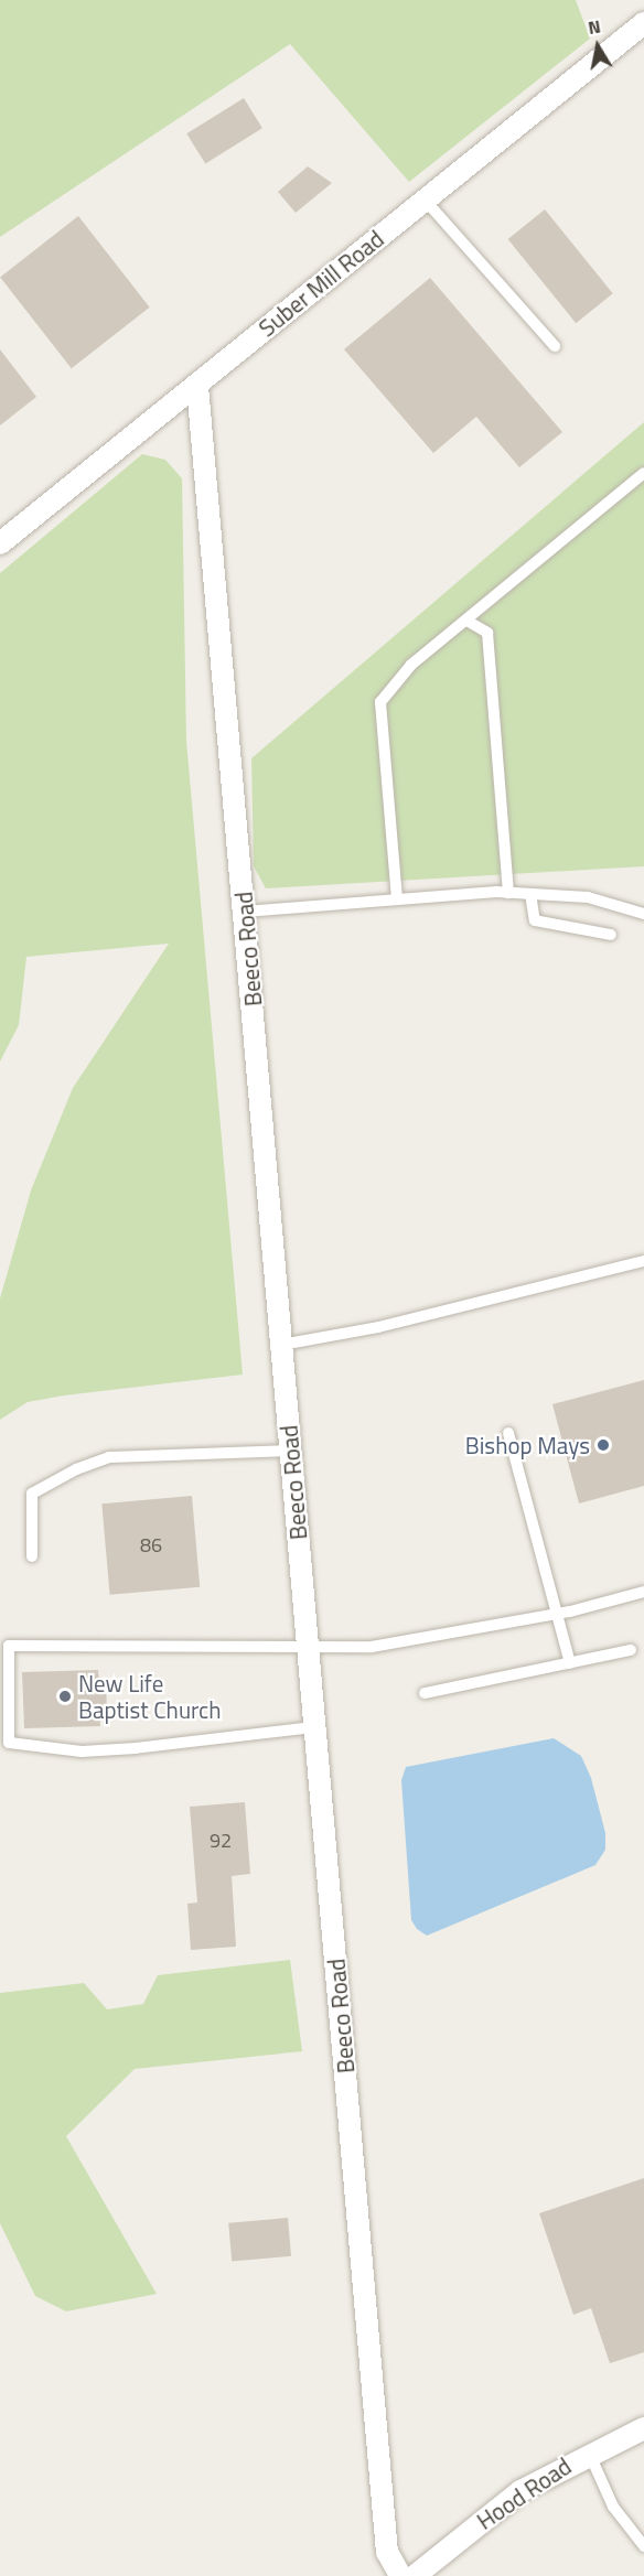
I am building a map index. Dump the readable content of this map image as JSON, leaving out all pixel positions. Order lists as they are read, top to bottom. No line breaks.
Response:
{"streets":{"street":["Suber Mill Road","Beeco Road","Hood Road"]},"crossings":[["Suber Mill Road","Beeco Road"]],"places":["Bishop Mays","New Life Baptist Church"],"house_numbers":["86","92"],"north":"top"}
